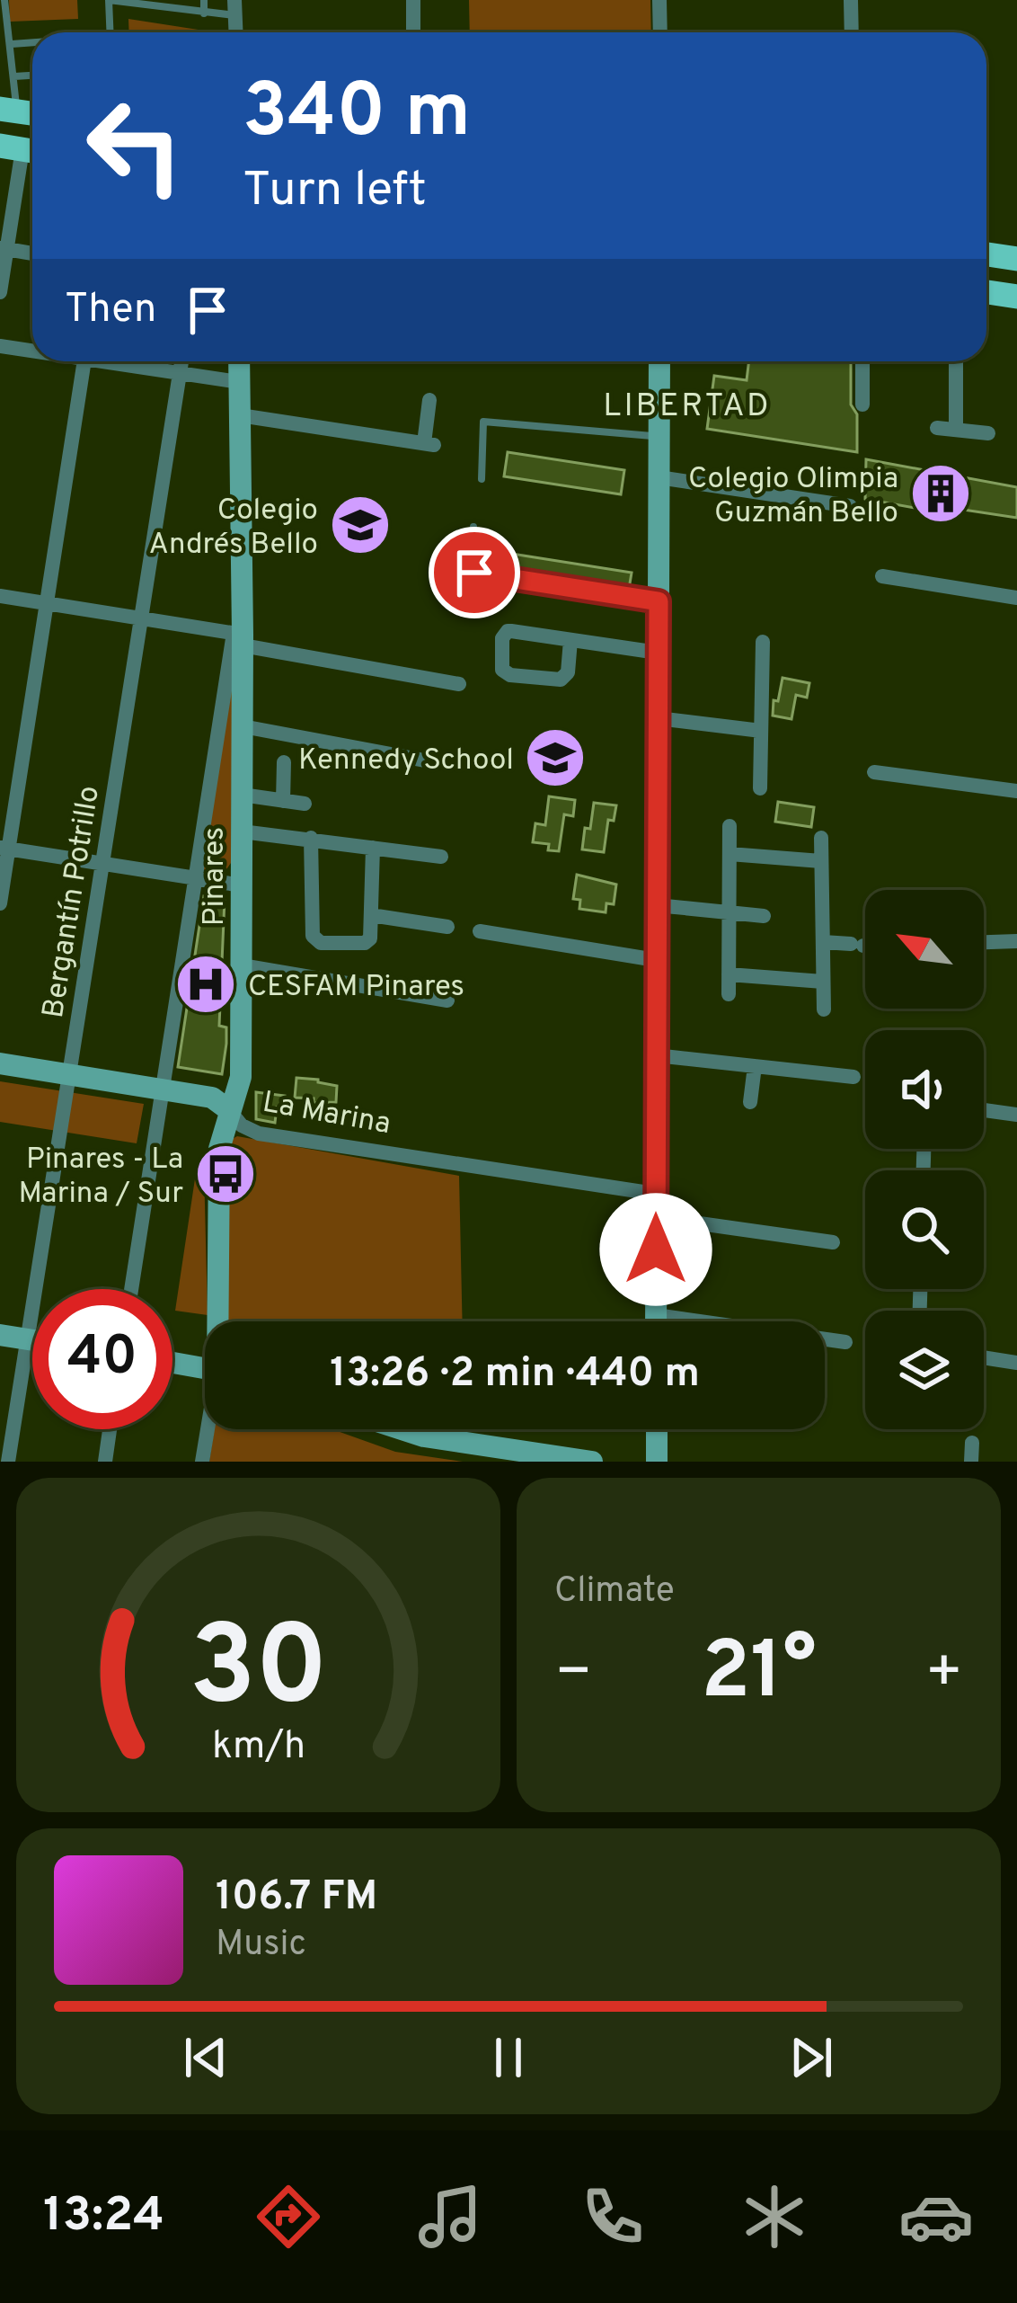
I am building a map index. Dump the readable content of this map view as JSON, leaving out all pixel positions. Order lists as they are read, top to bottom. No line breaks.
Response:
{"streets":{"street":["Pinares","Bergantín Potrillo","La Marina"]},"crossings":[["Pinares","La Marina"],["Bergantín Potrillo","La Marina"]],"districts":["LIBERTAD"],"places":{"building":["Colegio Olimpia Guzmán Bello"],"school or university":["Colegio Andrés Bello","Kennedy School"],"hospital":["CESFAM Pinares"],"bus stop":["Pinares - La Marina / Sur"]},"north":"top left","page":{"turn":["340 m","Turn left"],"then":"Then","limit":"40","trip":"13:26 · 2 min · 440 m","tile":"Climate","heat":["−","21°","+"],"song":["106.7 FM","Music"],"tabs":"13:24","gauge":["30","km/h"]}}
